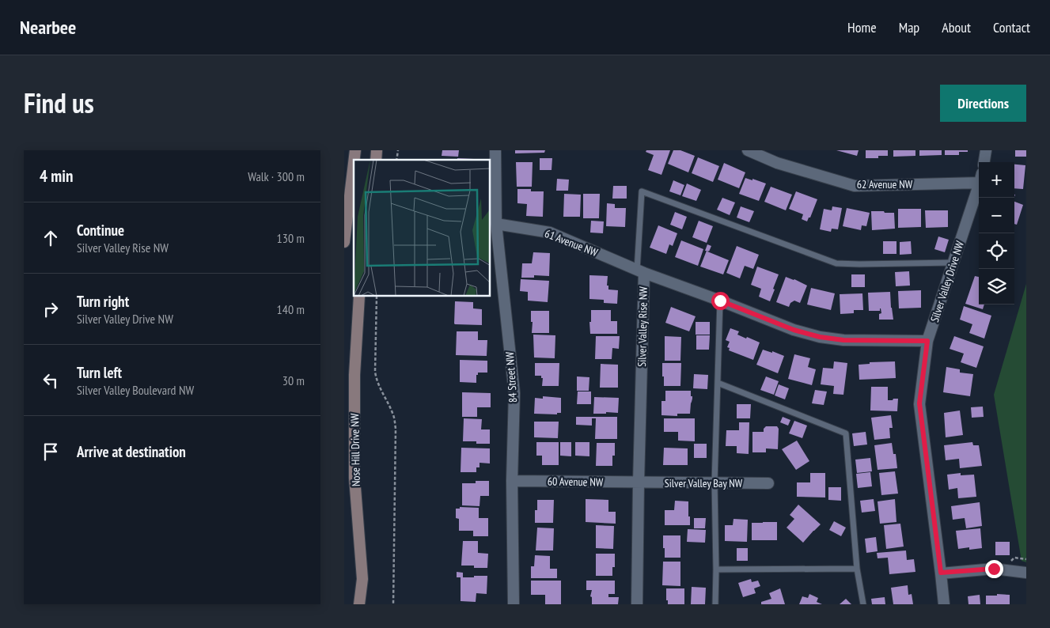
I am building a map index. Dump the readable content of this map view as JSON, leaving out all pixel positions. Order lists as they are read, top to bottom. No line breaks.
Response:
{"streets":{"main road":["Nose Hill Drive NW"],"street":["62 Avenue NW","61 Avenue NW","Silver Valley Drive NW","Silver Valley Rise NW","84 Street NW","60 Avenue NW","Silver Valley Bay NW"]},"crossings":[["61 Avenue NW","Silver Valley Rise NW"],["61 Avenue NW","84 Street NW"],["Silver Valley Drive NW","Silver Valley Rise NW"],["Silver Valley Rise NW","60 Avenue NW"],["Silver Valley Rise NW","Silver Valley Bay NW"],["84 Street NW","60 Avenue NW"],["60 Avenue NW","Silver Valley Bay NW"]],"page":{"header":"Nearbee","nav":["Home","Map","About","Contact"],"title":"Find us","buttons":"Directions","heading":["4 min","Walk · 300 m"],"map_buttons":["+","−"],"list":[["Continue","Silver Valley Rise NW","130 m"],["Turn right","Silver Valley Drive NW","140 m"],["Turn left","Silver Valley Boulevard NW","30 m"],"Arrive at destination"]}}
